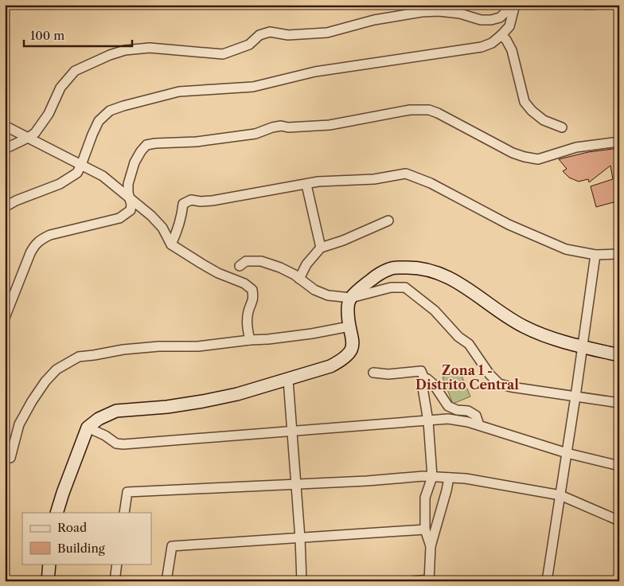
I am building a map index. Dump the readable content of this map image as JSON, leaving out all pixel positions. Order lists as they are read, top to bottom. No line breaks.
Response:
{"districts":["Zona 1 - Distrito Central"],"legend":["Road","Building"],"scale_bar":"100 m"}
